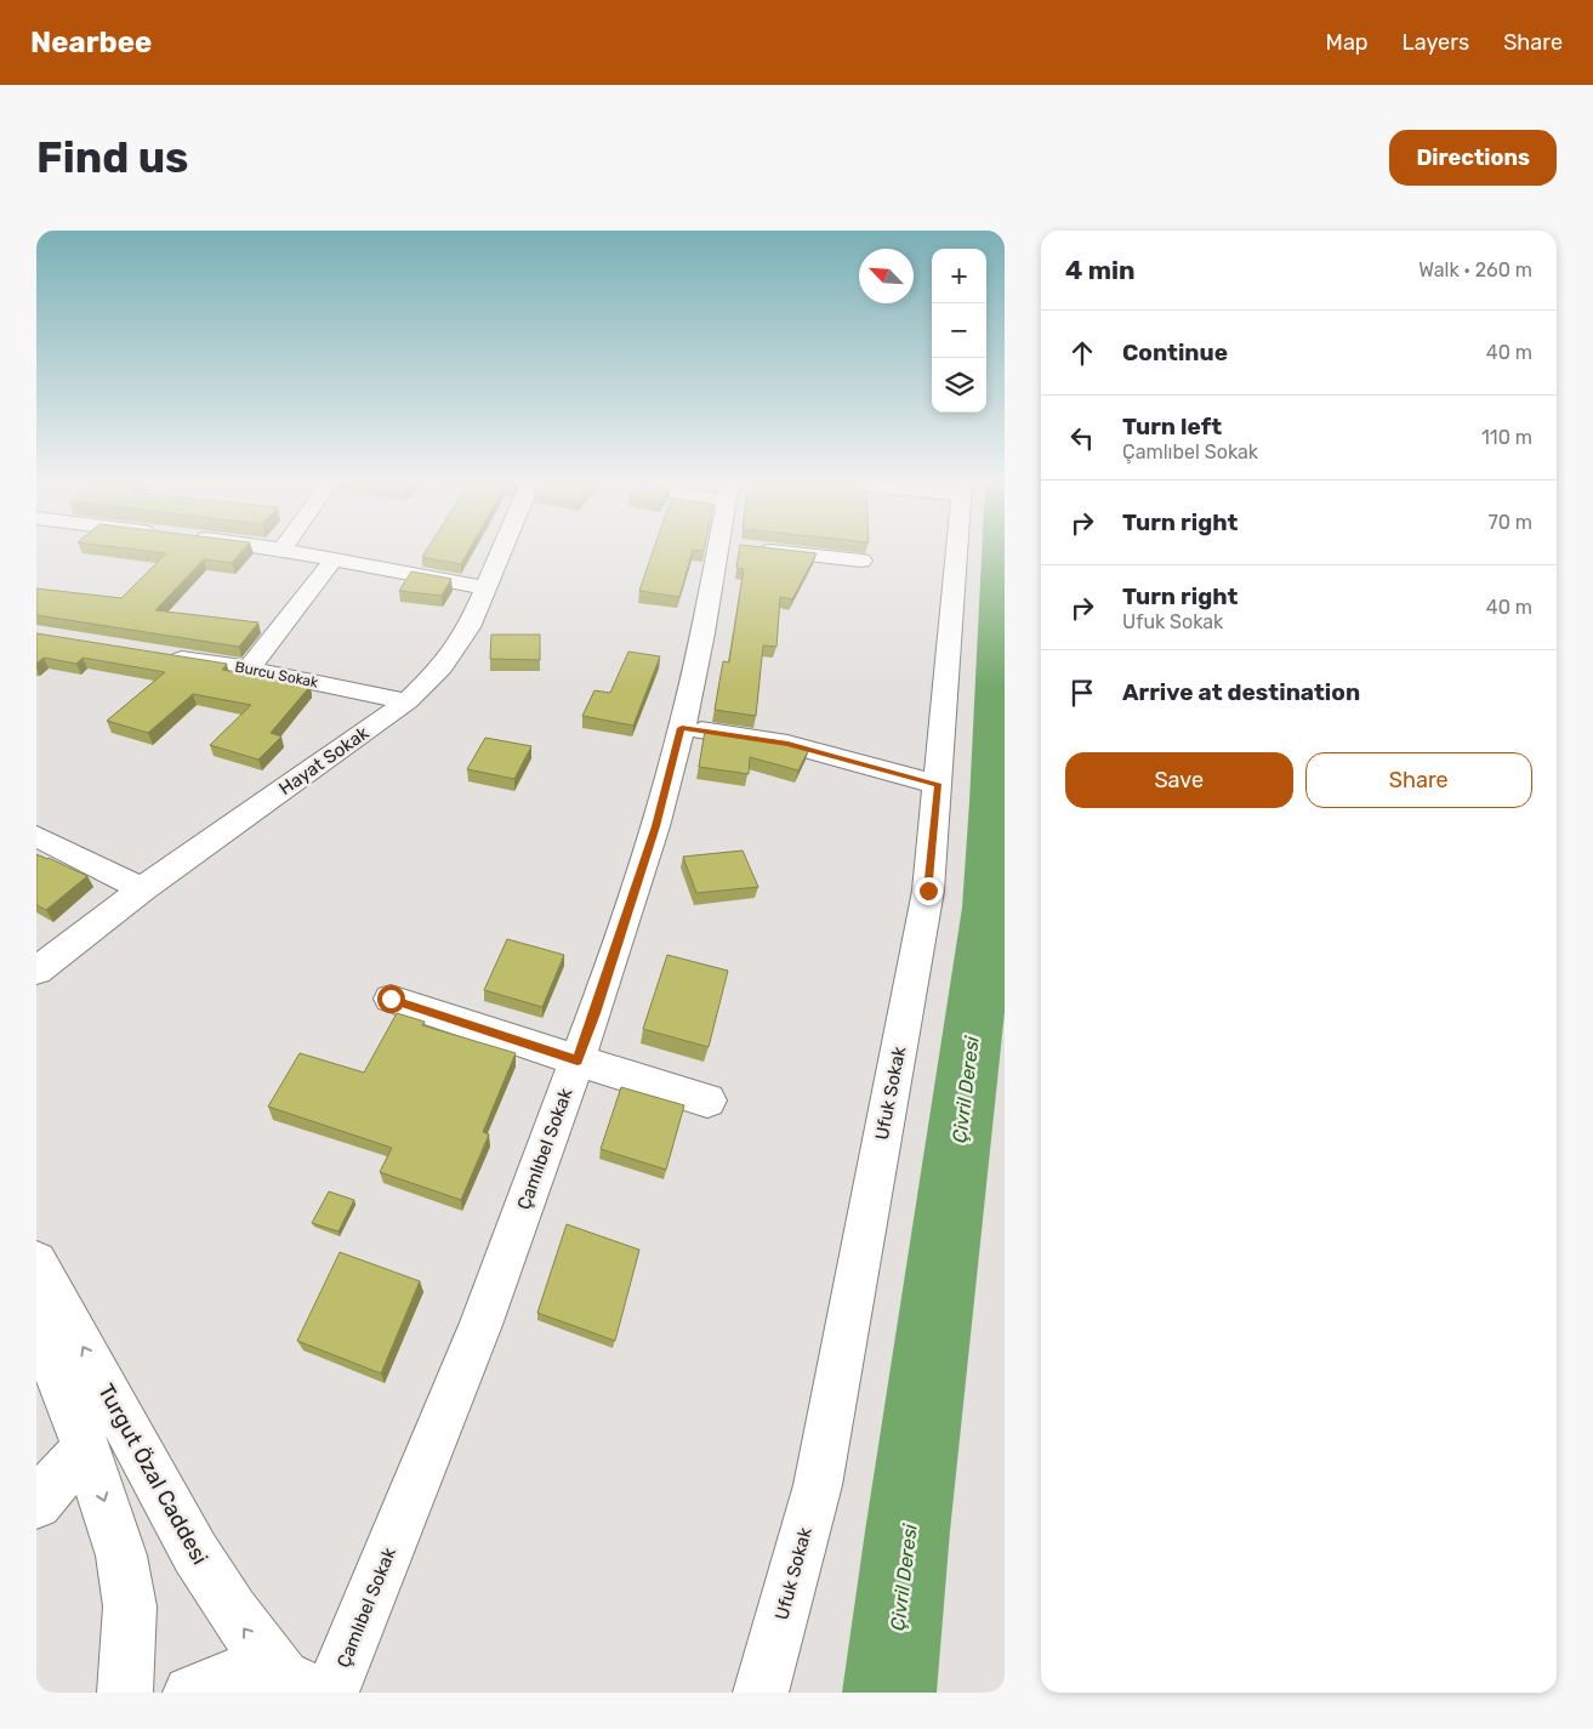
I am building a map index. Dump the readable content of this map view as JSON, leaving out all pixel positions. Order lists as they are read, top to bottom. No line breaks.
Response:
{"streets":{"street":["Burcu Sokak","Hayat Sokak","Ufuk Sokak","Çamlıbel Sokak","Turgut Özal Caddesi"]},"crossings":[["Burcu Sokak","Hayat Sokak"],["Çamlıbel Sokak","Turgut Özal Caddesi"]],"water":["Çivril Deresi"],"north":"top left","page":{"header":"Nearbee","nav":["Map","Layers","Share"],"buttons":["Directions",["Save","Share"]],"title":"Find us","heading":["4 min","Walk · 260 m"],"map_buttons":["+","−"],"list":[["Continue","40 m"],["Turn left","Çamlıbel Sokak","110 m"],["Turn right","70 m"],["Turn right","Ufuk Sokak","40 m"],"Arrive at destination"]}}
